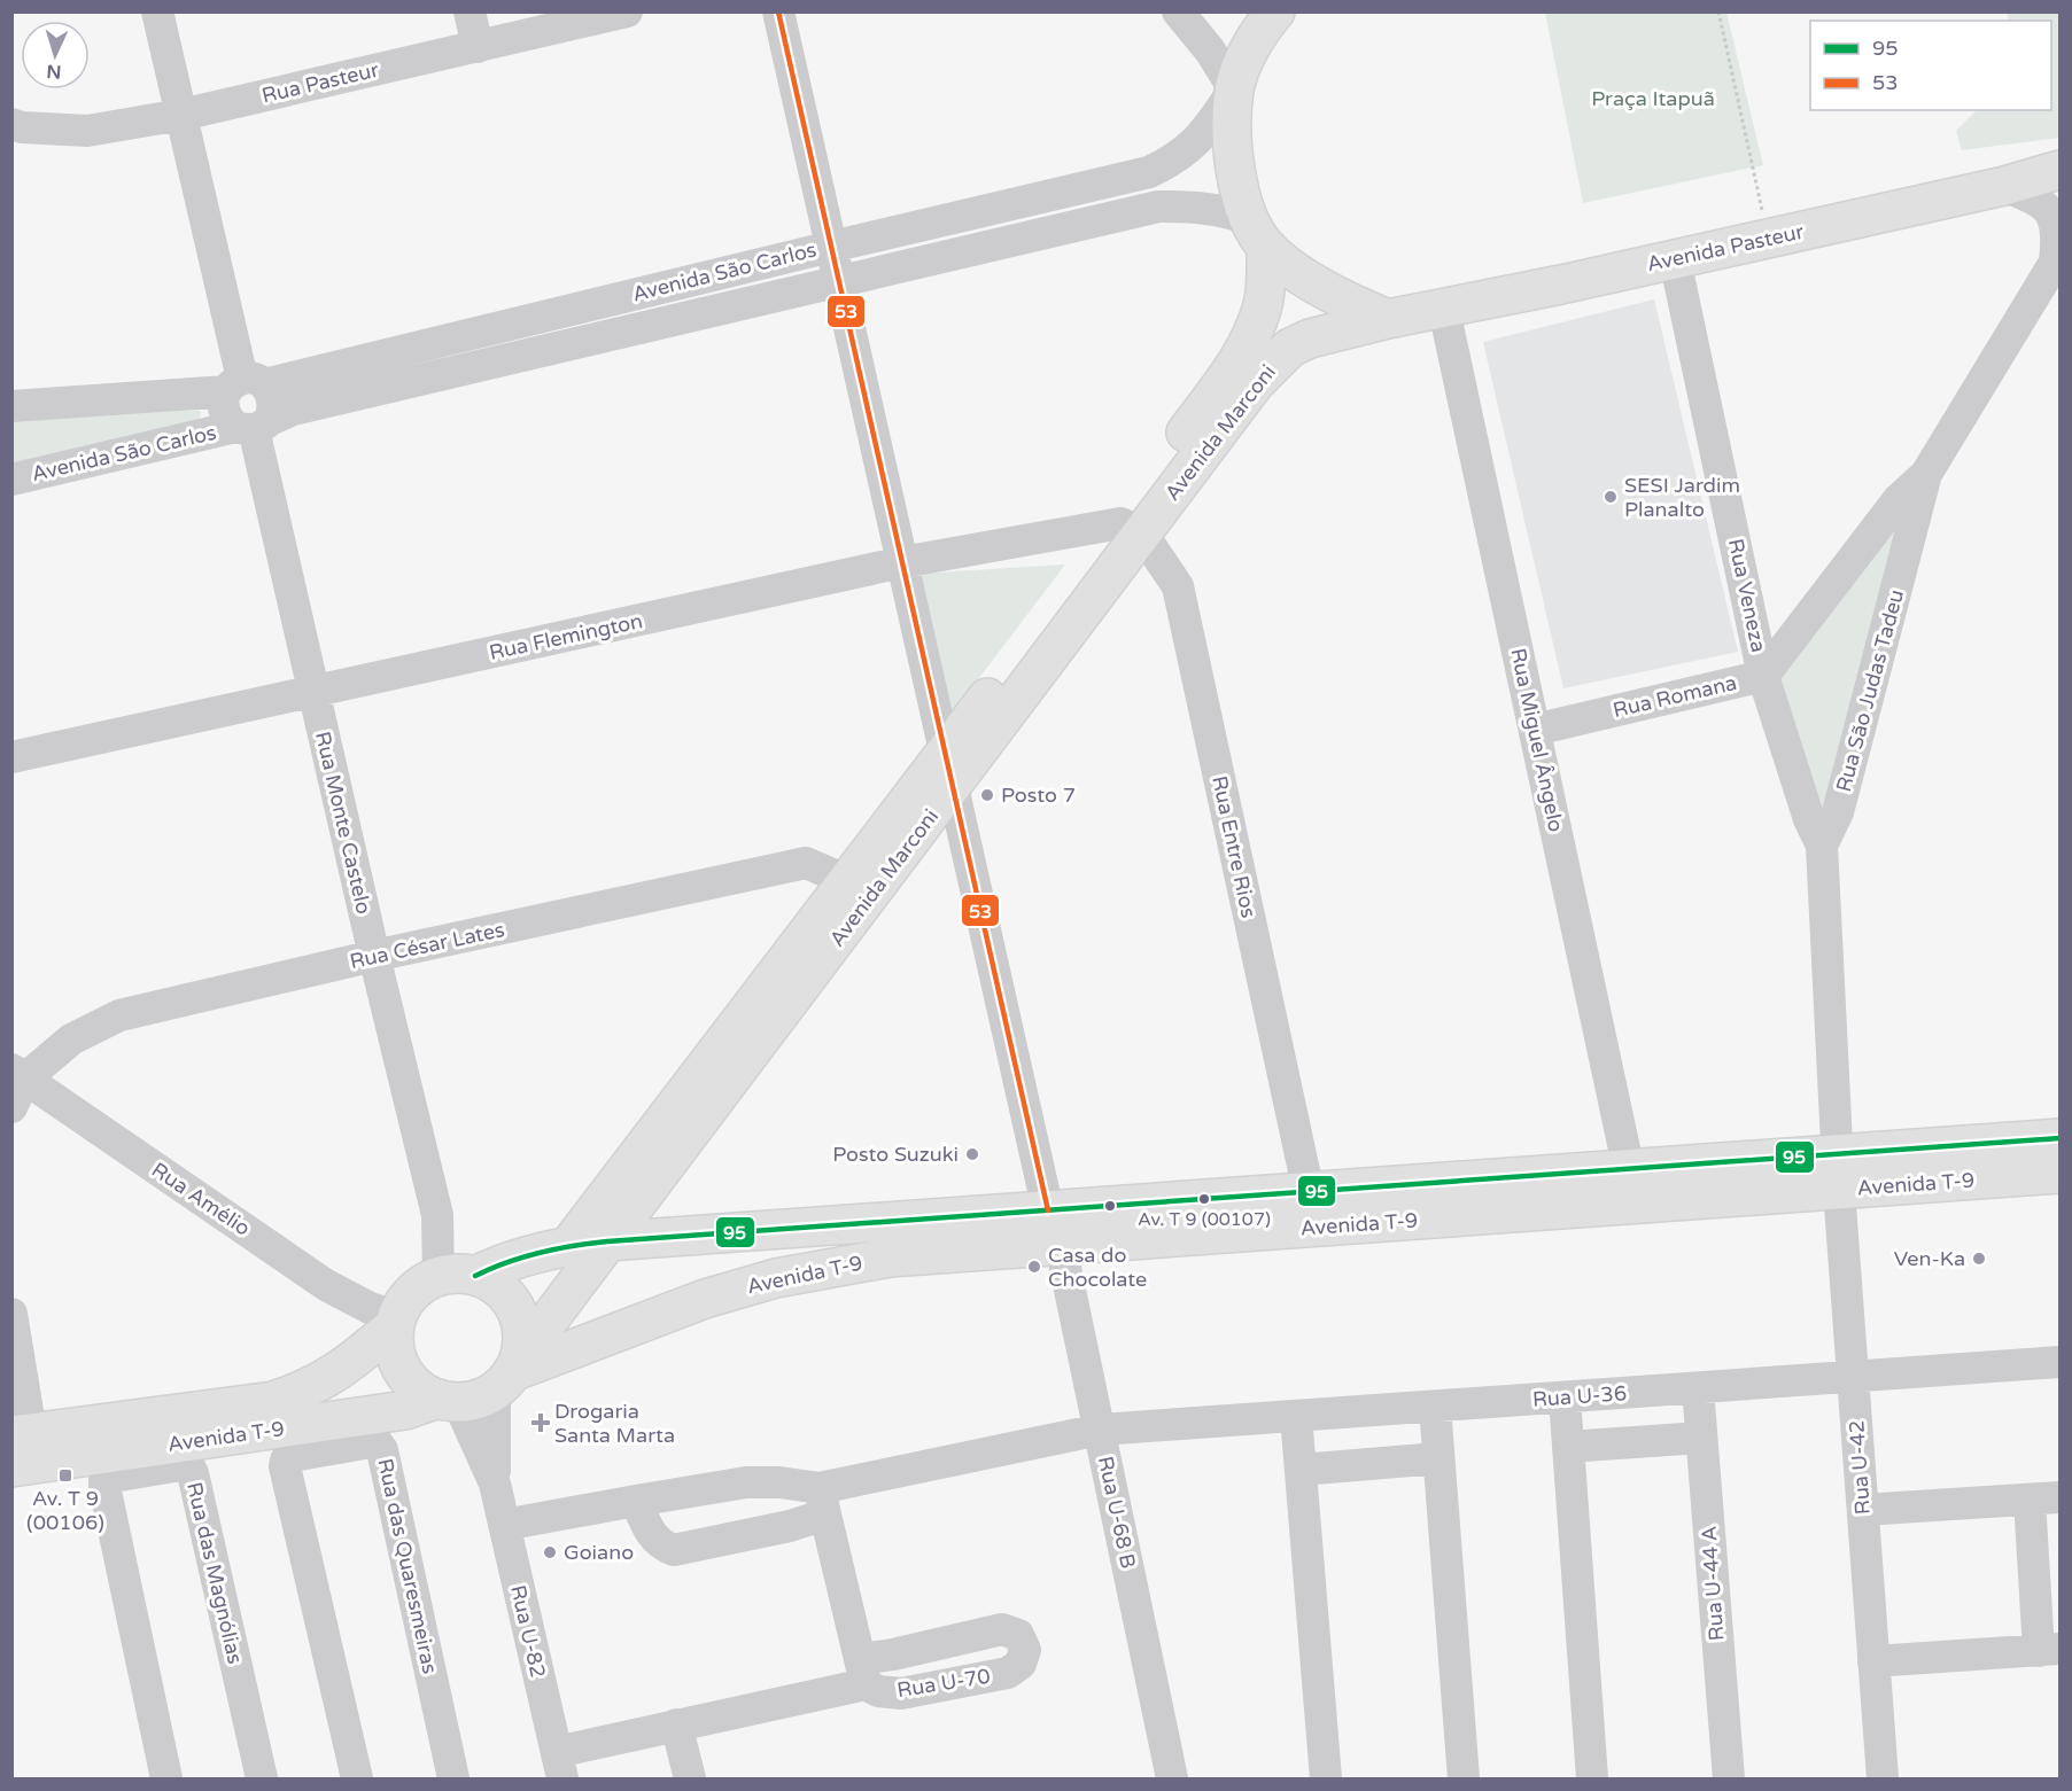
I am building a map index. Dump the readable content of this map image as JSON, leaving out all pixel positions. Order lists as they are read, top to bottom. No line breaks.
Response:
{"streets":{"main road":["Avenida Pasteur","Avenida Marconi","Avenida T-9"],"street":["Rua Pasteur","Avenida São Carlos","Rua Veneza","Rua Flemington","Rua São Judas Tadeu","Rua Romana","Rua Miguel Ângelo","Rua Monte Castelo","Rua Entre Rios","Rua César Lates","Rua Amélio","Rua U-36","Rua U-42","Rua U-68 B","Rua das Quaresmeiras","Rua das Magnólias","Rua U-44 A","Rua U-82","Rua U-70"]},"crossings":[["Avenida Pasteur","Avenida Marconi"],["Avenida Pasteur","Rua Veneza"],["Avenida Pasteur","Rua São Judas Tadeu"],["Avenida Pasteur","Rua Miguel Ângelo"],["Avenida São Carlos","Avenida Marconi"],["Avenida São Carlos","Rua Monte Castelo"],["Avenida Marconi","Rua Flemington"],["Avenida Marconi","Rua Monte Castelo"],["Avenida Marconi","Rua Entre Rios"],["Avenida Marconi","Rua César Lates"],["Avenida Marconi","Avenida T-9"],["Avenida Marconi","Rua Amélio"],["Avenida Marconi","Rua U-82"],["Rua Veneza","Rua São Judas Tadeu"],["Rua Veneza","Rua Romana"],["Rua Flemington","Rua Monte Castelo"],["Rua Flemington","Rua Entre Rios"],["Rua São Judas Tadeu","Rua Romana"],["Rua São Judas Tadeu","Avenida T-9"],["Rua São Judas Tadeu","Rua U-42"],["Rua Romana","Rua Miguel Ângelo"],["Rua Miguel Ângelo","Avenida T-9"],["Rua Monte Castelo","Rua César Lates"],["Rua Monte Castelo","Avenida T-9"],["Rua Monte Castelo","Rua Amélio"],["Rua Monte Castelo","Rua U-82"],["Rua Entre Rios","Avenida T-9"],["Rua César Lates","Rua Amélio"],["Avenida T-9","Rua Amélio"],["Avenida T-9","Rua U-42"],["Avenida T-9","Rua U-68 B"],["Avenida T-9","Rua U-82"],["Rua Amélio","Rua U-82"],["Rua U-36","Rua U-42"],["Rua U-36","Rua U-68 B"],["Rua U-36","Rua U-44 A"],["Rua U-36","Rua U-70"],["Rua U-82","Rua U-70"]],"parks":["Praça Itapuã"],"places":{"other":["SESI Jardim Planalto","Posto 7","Posto Suzuki","Av. T 9 (00107)","Ven-Ka","Casa do Chocolate","Goiano"],"health":["Drogaria Santa Marta"],"transit":["Av. T 9 (00106)"]},"lines":["transit line 53","transit line 95"],"legend":["95","53"],"north":"bottom"}
